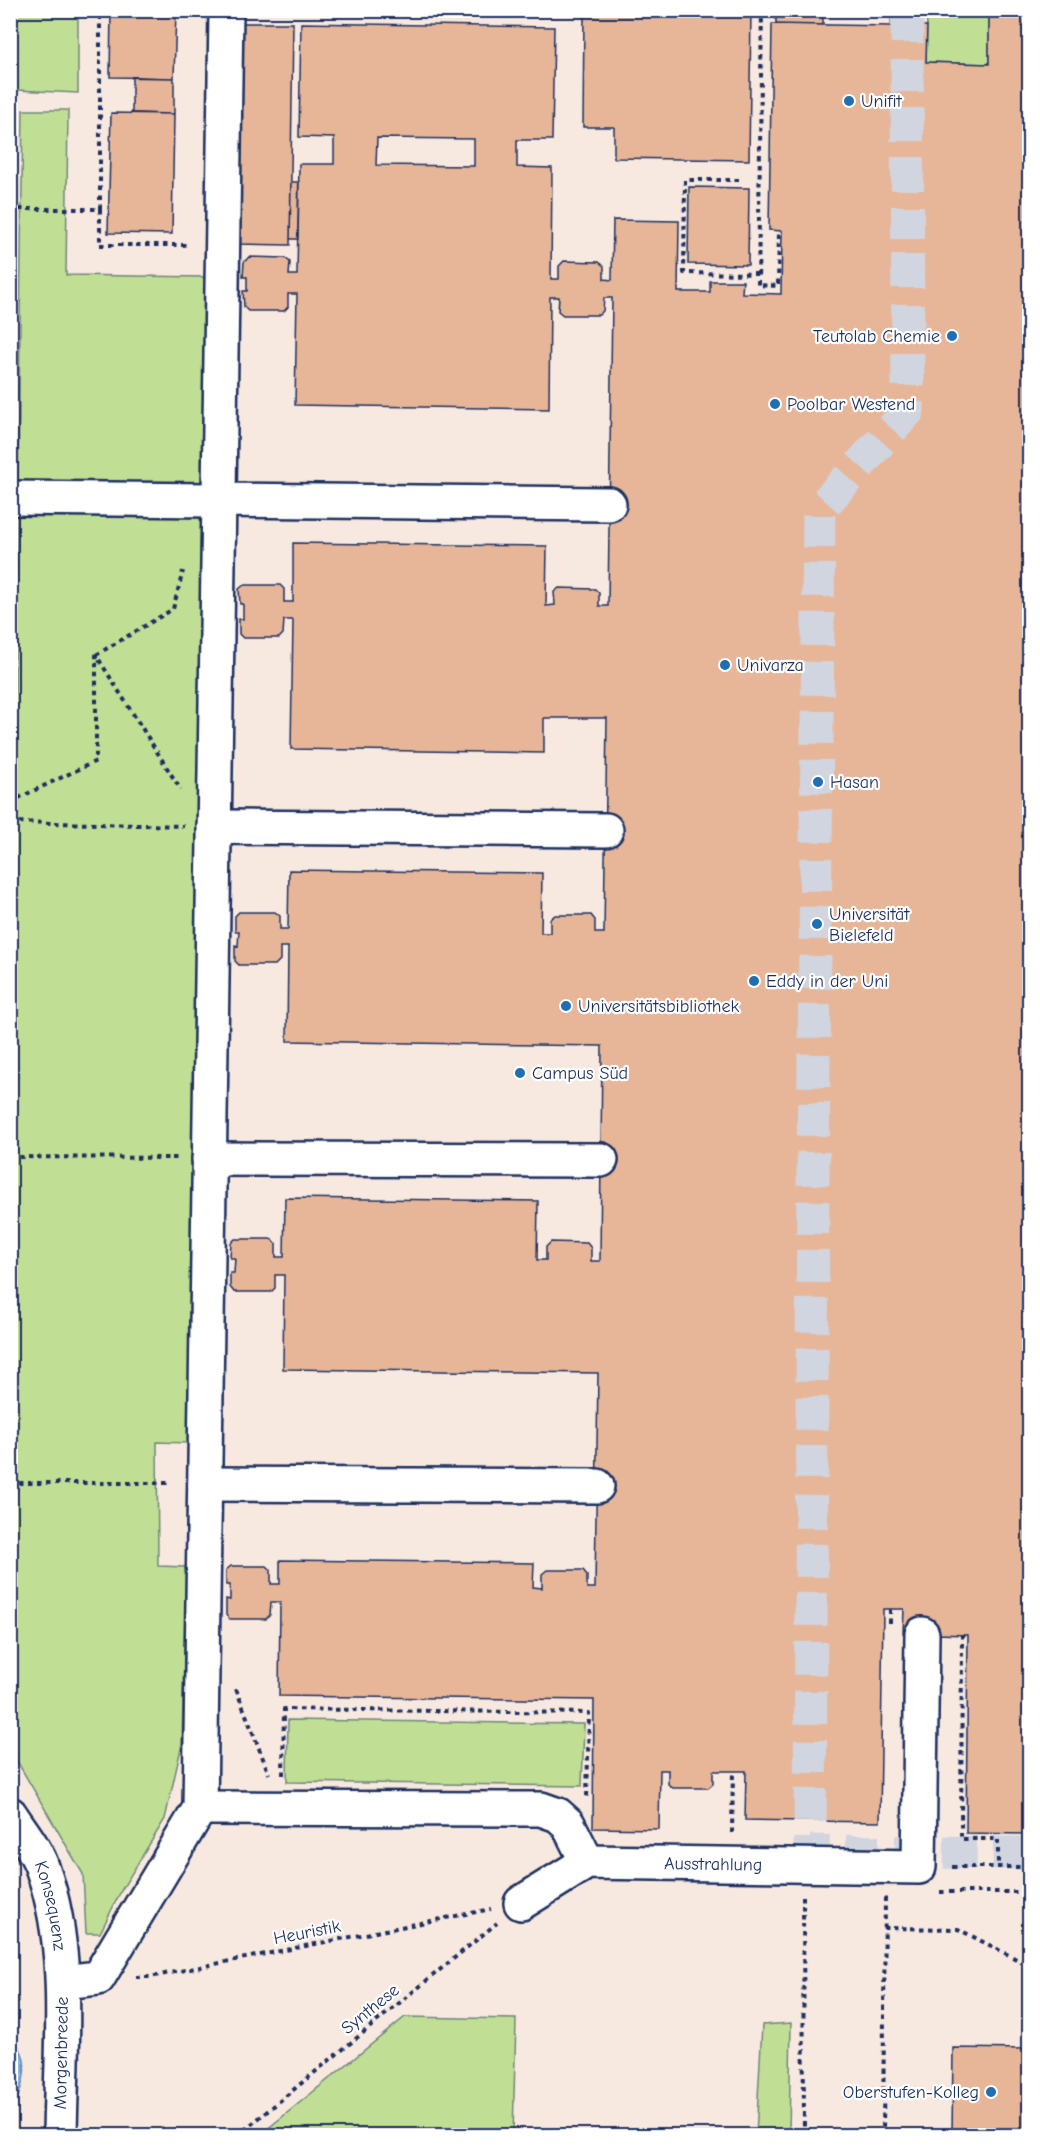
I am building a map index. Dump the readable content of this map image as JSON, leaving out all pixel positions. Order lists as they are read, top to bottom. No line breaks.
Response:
{"streets":{"street":["Ausstrahlung","Konsequenz","Morgenbreede"],"path":["Heuristik","Synthese"]},"crossings":[["Konsequenz","Morgenbreede"],["Heuristik","Synthese"]],"places":["Unifit","Teutolab Chemie","Poolbar Westend","Univarza","Hasan","Universität Bielefeld","Eddy in der Uni","Universitätsbibliothek","Campus Süd","Oberstufen-Kolleg"]}
